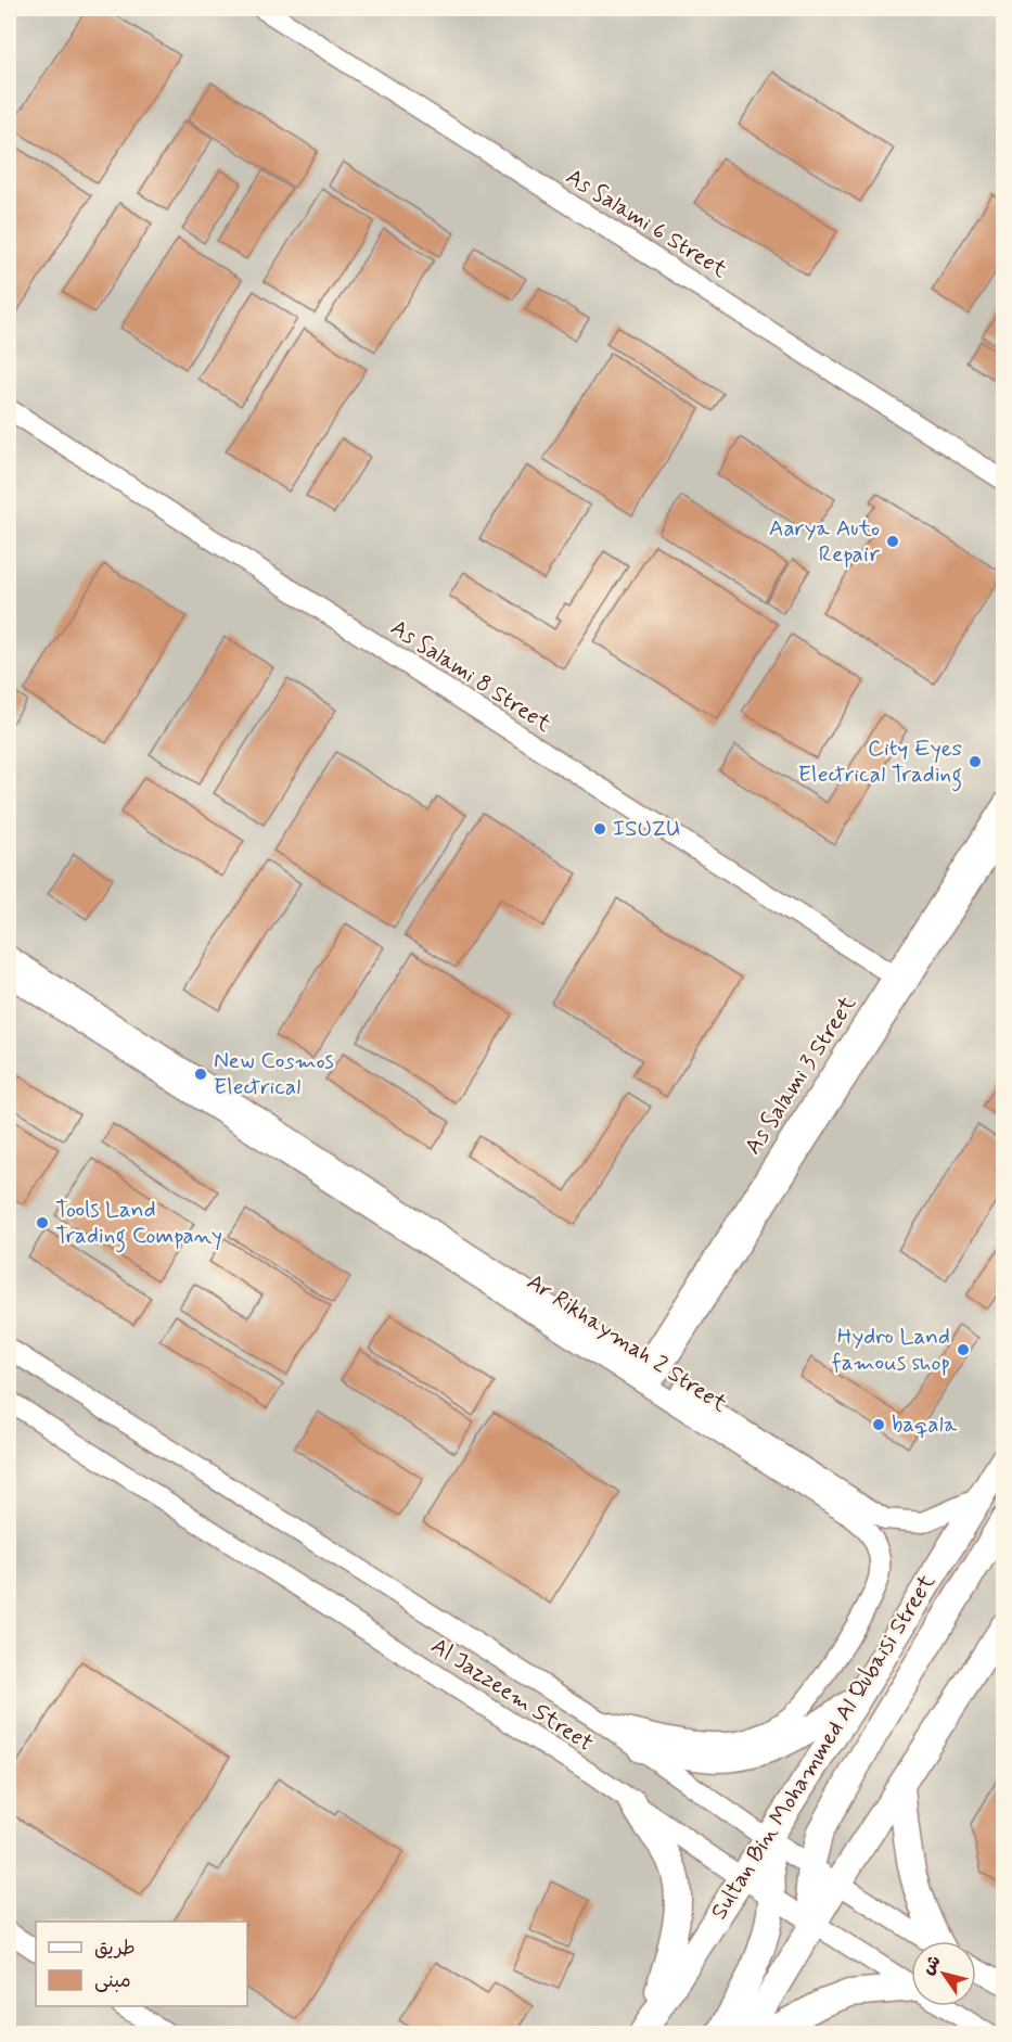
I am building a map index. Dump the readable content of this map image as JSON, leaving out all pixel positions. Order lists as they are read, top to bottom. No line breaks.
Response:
{"streets":{"main road":["Sultan Bin Mohammed Al Qubaisi Street"],"street":["As Salami 6 Street","As Salami 8 Street","As Salami 3 Street","Ar Rikhaymah 2 Street","Al Jazzeem Street"]},"crossings":[["As Salami 8 Street","As Salami 3 Street"],["As Salami 3 Street","Ar Rikhaymah 2 Street"],["Ar Rikhaymah 2 Street","Al Jazzeem Street"],["Ar Rikhaymah 2 Street","Sultan Bin Mohammed Al Qubaisi Street"],["Al Jazzeem Street","Sultan Bin Mohammed Al Qubaisi Street"]],"places":["Aarya Auto Repair","City Eyes Electrical Trading","ISUZU","New Cosmos Electrical","Tools Land Trading Company","Hydro Land famous shop","baqala"],"legend":["طريق","مبنى"],"north":"top left"}
